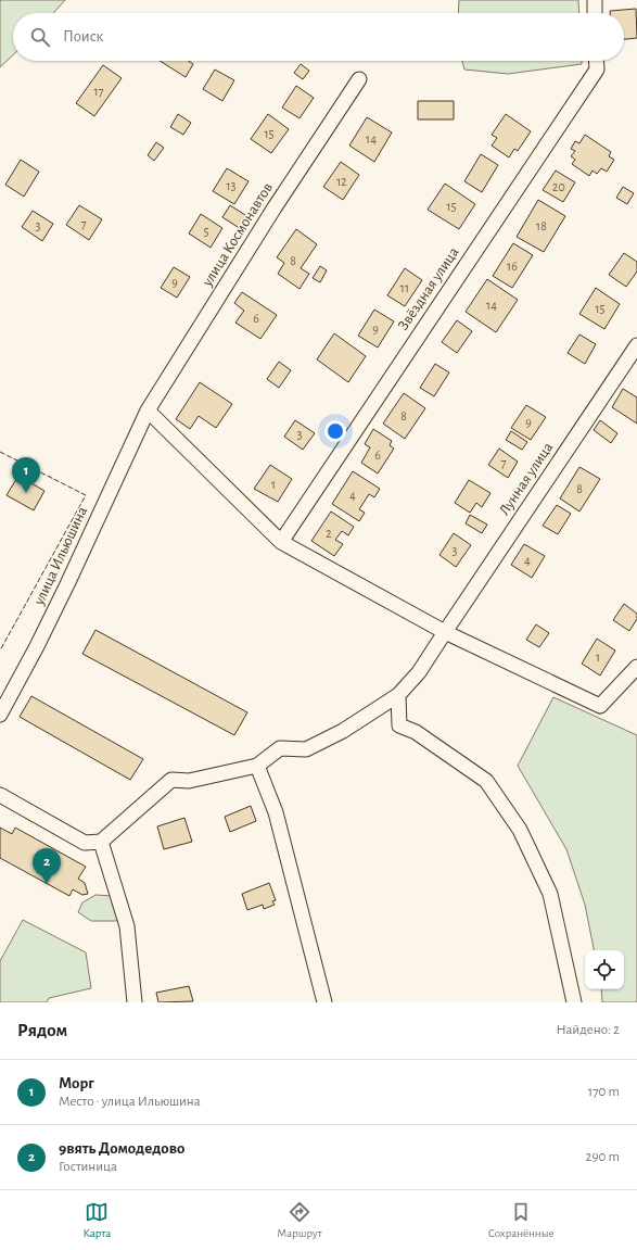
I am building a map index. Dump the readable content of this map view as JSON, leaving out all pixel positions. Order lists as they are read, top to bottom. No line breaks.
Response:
{"streets":{"street":["улица Космонавтов","Звёздная улица","Лунная улица","улица Ильюшина"]},"crossings":[["улица Космонавтов","улица Ильюшина"]],"house_numbers":["17","15","14","12","13","20","15","7","3","18","5","8","16","9","11","14","15","6","9","8","9","3","6","7","1","8","4","2","3","4","1"],"page":{"search":"Поиск","pins":["1","2"],"heading":["Рядом","Найдено: 2"],"list":[{"mark":"1","name":"Морг","note":"Место · улица Ильюшина","value":"170 m"},{"mark":"2","name":"9вять Домодедово","note":"Гостиница","value":"290 m"}],"nav":["Карта","Маршрут","Сохранённые"]}}
